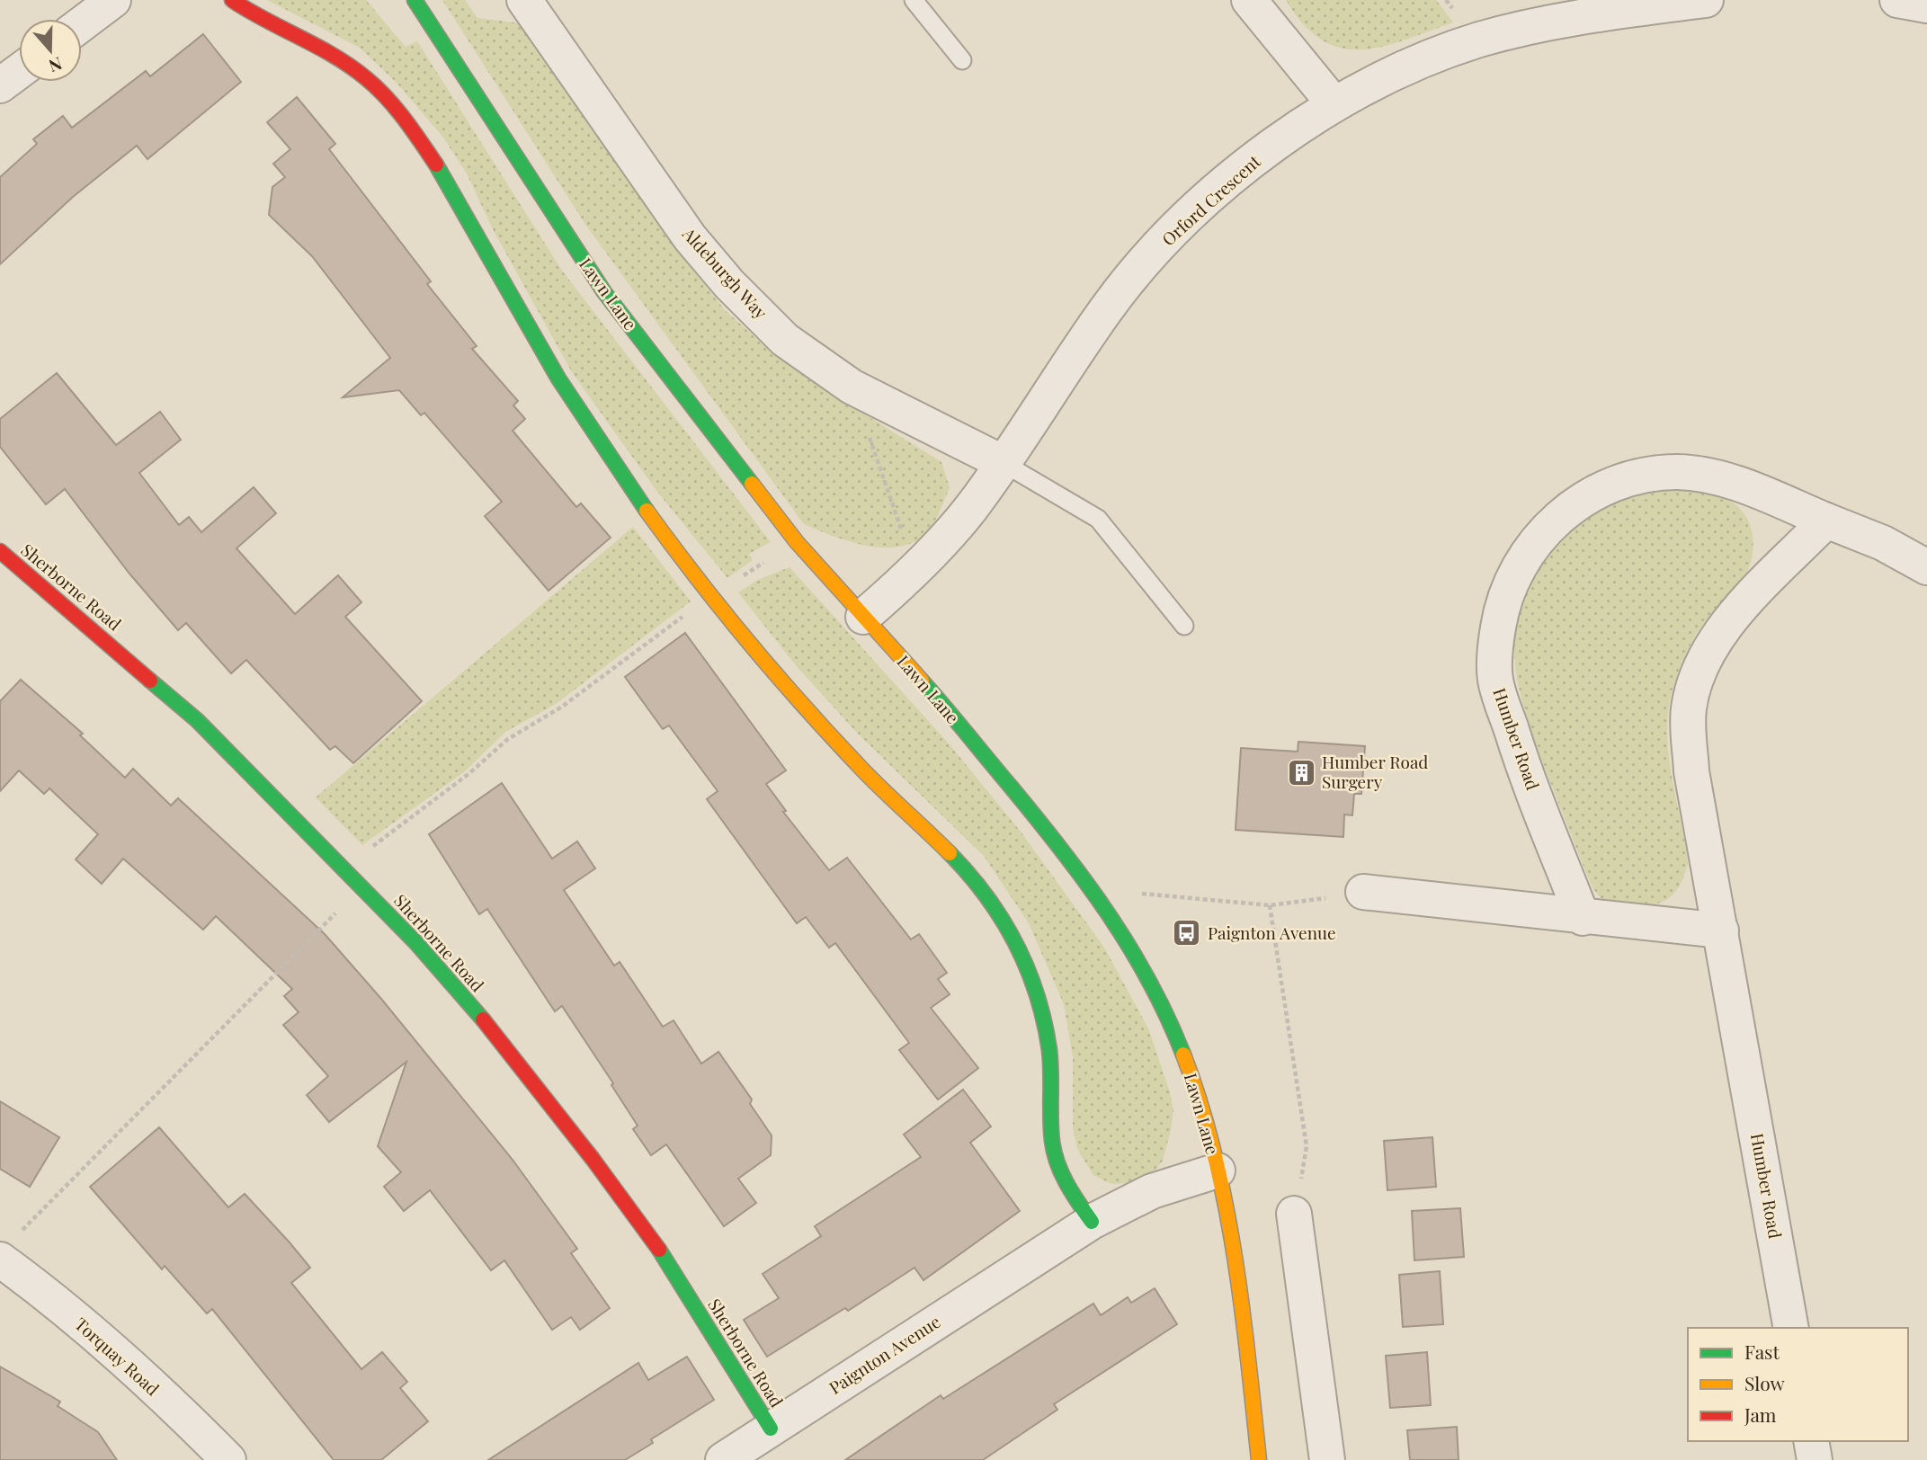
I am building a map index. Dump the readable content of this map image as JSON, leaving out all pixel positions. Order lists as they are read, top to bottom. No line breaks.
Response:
{"streets":{"street":["Orford Crescent","Aldeburgh Way","Lawn Lane","Sherborne Road","Humber Road","Paignton Avenue","Torquay Road"]},"crossings":[["Orford Crescent","Aldeburgh Way"],["Orford Crescent","Lawn Lane"],["Lawn Lane","Paignton Avenue"],["Sherborne Road","Paignton Avenue"]],"places":{"building":["Humber Road Surgery"],"bus stop":["Paignton Avenue"]},"legend":["Fast","Slow","Jam"],"north":"bottom"}
